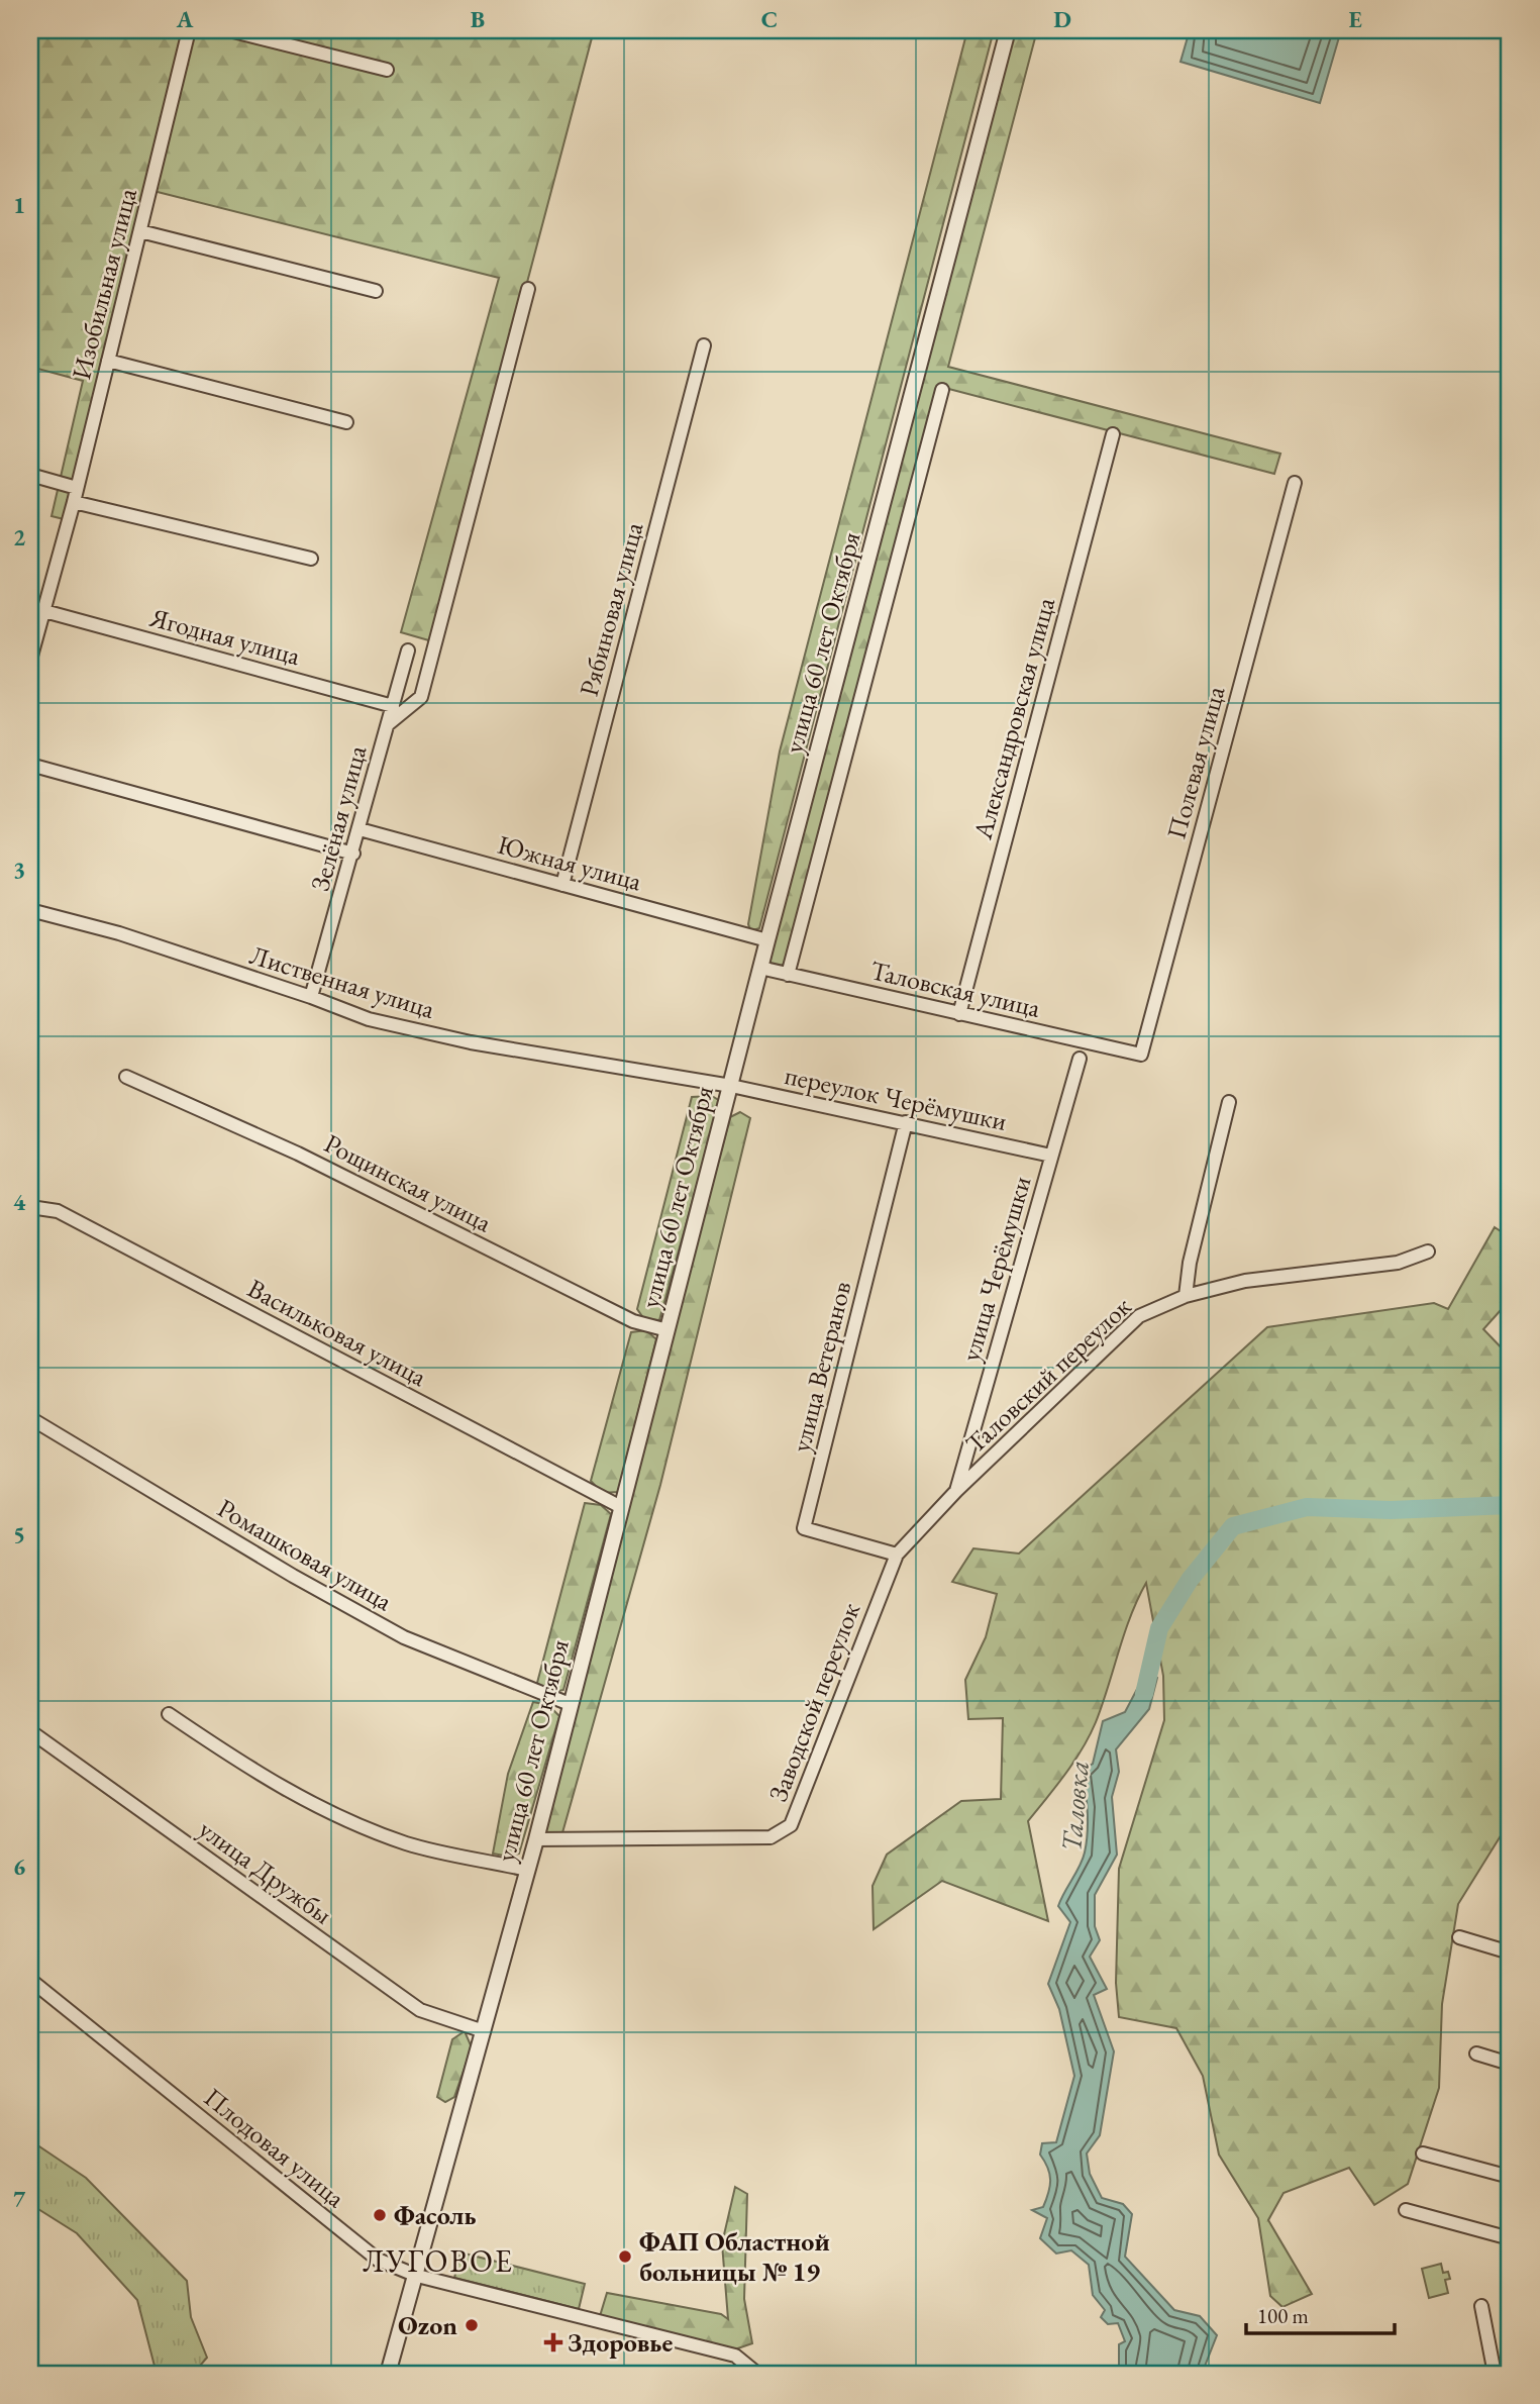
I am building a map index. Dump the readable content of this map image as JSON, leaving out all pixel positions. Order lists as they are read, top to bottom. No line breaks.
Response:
{"streets":{"street":["Изобильная улица","Рябиновая улица","Ягодная улица","улица 60 лет Октября","Александровская улица","Полевая улица","Зелёная улица","Южная улица","Лиственная улица","Таловская улица","переулок Черёмушки","Рощинская улица","улица Черёмушки","Васильковая улица","улица Ветеранов","Таловский переулок","Ромашковая улица","Заводской переулок","улица Дружбы","Плодовая улица"]},"crossings":[["Изобильная улица","Ягодная улица"],["Рябиновая улица","Южная улица"],["Ягодная улица","Зелёная улица"],["улица 60 лет Октября","Южная улица"],["улица 60 лет Октября","Лиственная улица"],["улица 60 лет Октября","Таловская улица"],["улица 60 лет Октября","переулок Черёмушки"],["улица 60 лет Октября","Рощинская улица"],["улица 60 лет Октября","Васильковая улица"],["улица 60 лет Октября","Ромашковая улица"],["улица 60 лет Октября","Заводской переулок"],["улица 60 лет Октября","улица Дружбы"],["улица 60 лет Октября","Плодовая улица"],["Александровская улица","Таловская улица"],["Полевая улица","Таловская улица"],["Зелёная улица","Южная улица"],["Зелёная улица","Лиственная улица"],["Лиственная улица","переулок Черёмушки"],["переулок Черёмушки","улица Черёмушки"],["переулок Черёмушки","улица Ветеранов"],["улица Черёмушки","Таловский переулок"],["улица Ветеранов","Таловский переулок"],["улица Ветеранов","Заводской переулок"],["Таловский переулок","Заводской переулок"]],"districts":["ЛУГОВОЕ"],"water":["Таловка"],"places":{"other":["Фасоль","ФАП Областной больницы № 19","Ozon"],"health":["Здоровье"]},"scale_bar":"100 m","grid":{"columns":["A","B","C","D","E"],"rows":["1","2","3","4","5","6","7"]}}
